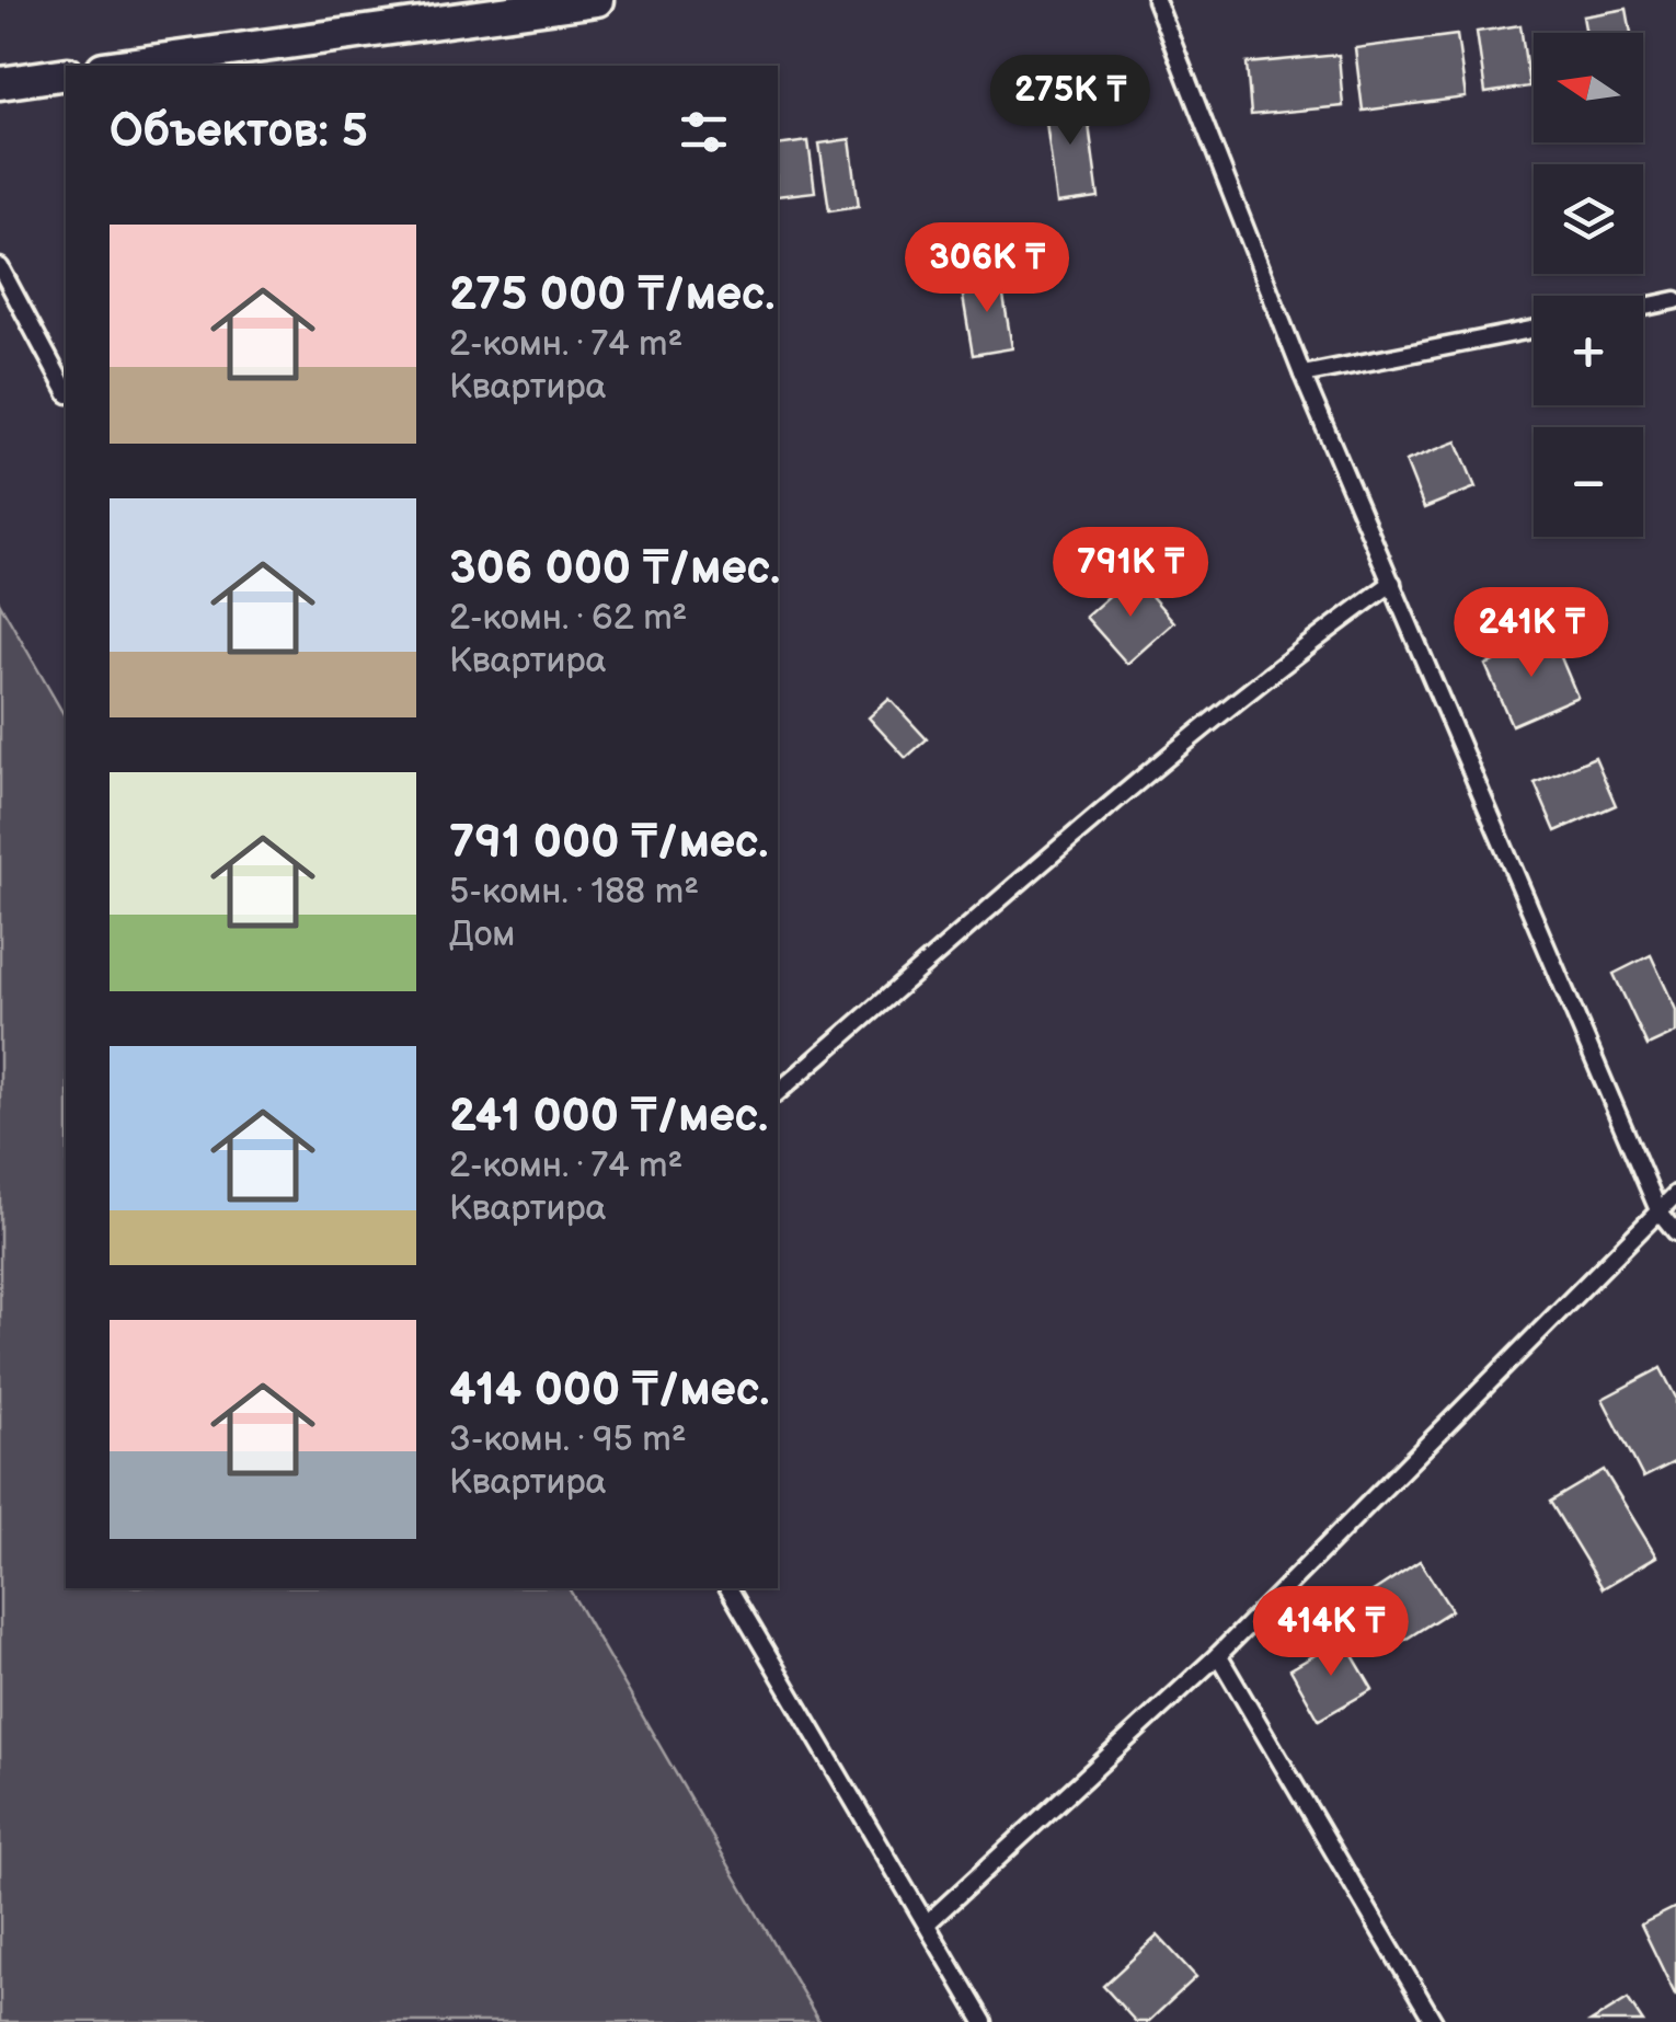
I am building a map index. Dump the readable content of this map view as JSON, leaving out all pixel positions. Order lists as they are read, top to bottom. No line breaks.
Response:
{"north":"left","page":{"map_buttons":["+","−"],"price":["275K ₸","306K ₸","791K ₸","241K ₸","414K ₸"],"heading":"Объектов: 5","list":[{"name":"275 000 ₸/мес.","note":"2-комн. · 74 m² · Квартира"},{"name":"306 000 ₸/мес.","note":"2-комн. · 62 m² · Квартира"},{"name":"791 000 ₸/мес.","note":"5-комн. · 188 m² · Дом"},{"name":"241 000 ₸/мес.","note":"2-комн. · 74 m² · Квартира"},{"name":"414 000 ₸/мес.","note":"3-комн. · 95 m² · Квартира"}]}}
